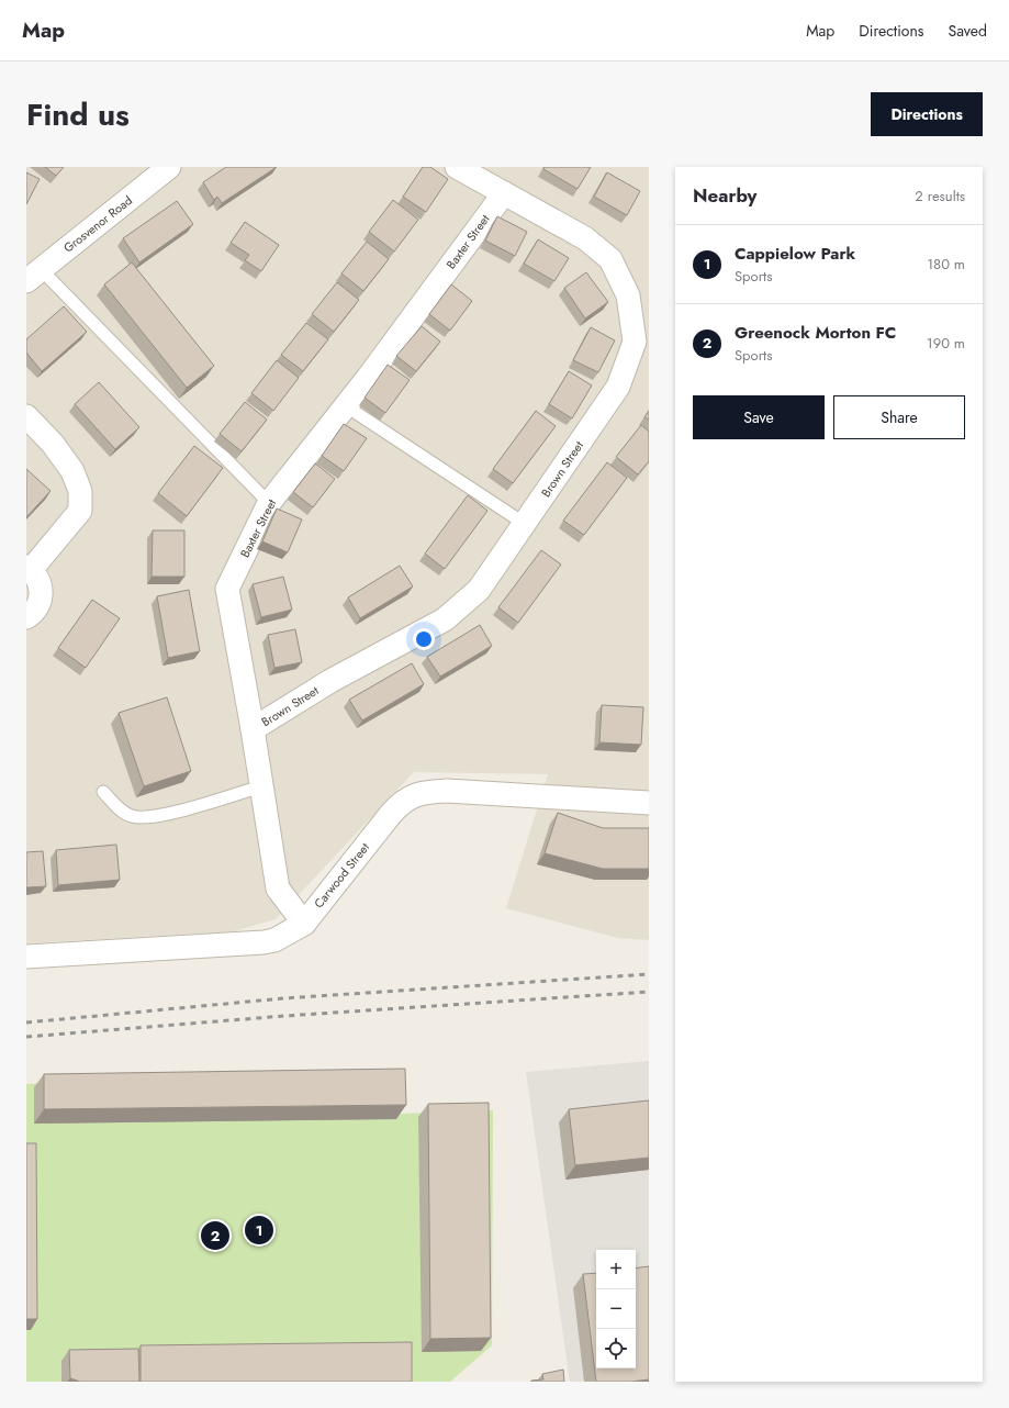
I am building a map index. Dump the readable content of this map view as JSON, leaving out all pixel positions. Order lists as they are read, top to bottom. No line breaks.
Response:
{"streets":{"street":["Grosvenor Road","Baxter Street","Brown Street","Carwood Street"]},"crossings":[["Baxter Street","Brown Street"],["Baxter Street","Carwood Street"]],"page":{"header":"Map","nav":["Map","Directions","Saved"],"title":"Find us","buttons":["Directions",["Save","Share"]],"heading":["Nearby","2 results"],"list":[{"mark":"1","name":"Cappielow Park","note":"Sports","value":"180 m"},{"mark":"2","name":"Greenock Morton FC","note":"Sports","value":"190 m"}],"pins":["1","2"],"map_buttons":["+","−"]}}
